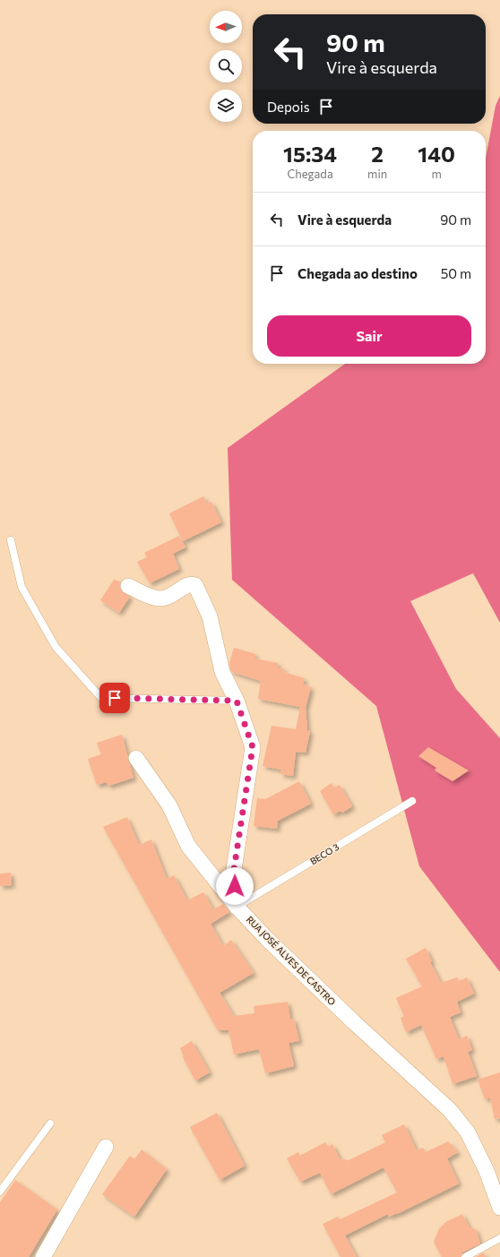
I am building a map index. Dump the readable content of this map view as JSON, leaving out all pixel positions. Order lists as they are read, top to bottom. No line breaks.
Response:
{"streets":{"street":["RUA JOSÉ ALVES DE CASTRO"],"lane":["BECO 3"]},"crossings":[["BECO 3","RUA JOSÉ ALVES DE CASTRO"]],"north":"left","page":{"turn":["90 m","Vire à esquerda"],"then":"Depois","eta":["15:34","Chegada","2","min","140","m"],"list":[{"name":"Vire à esquerda","value":"90 m"},{"name":"Chegada ao destino","value":"50 m"}],"buttons":"Sair"}}
